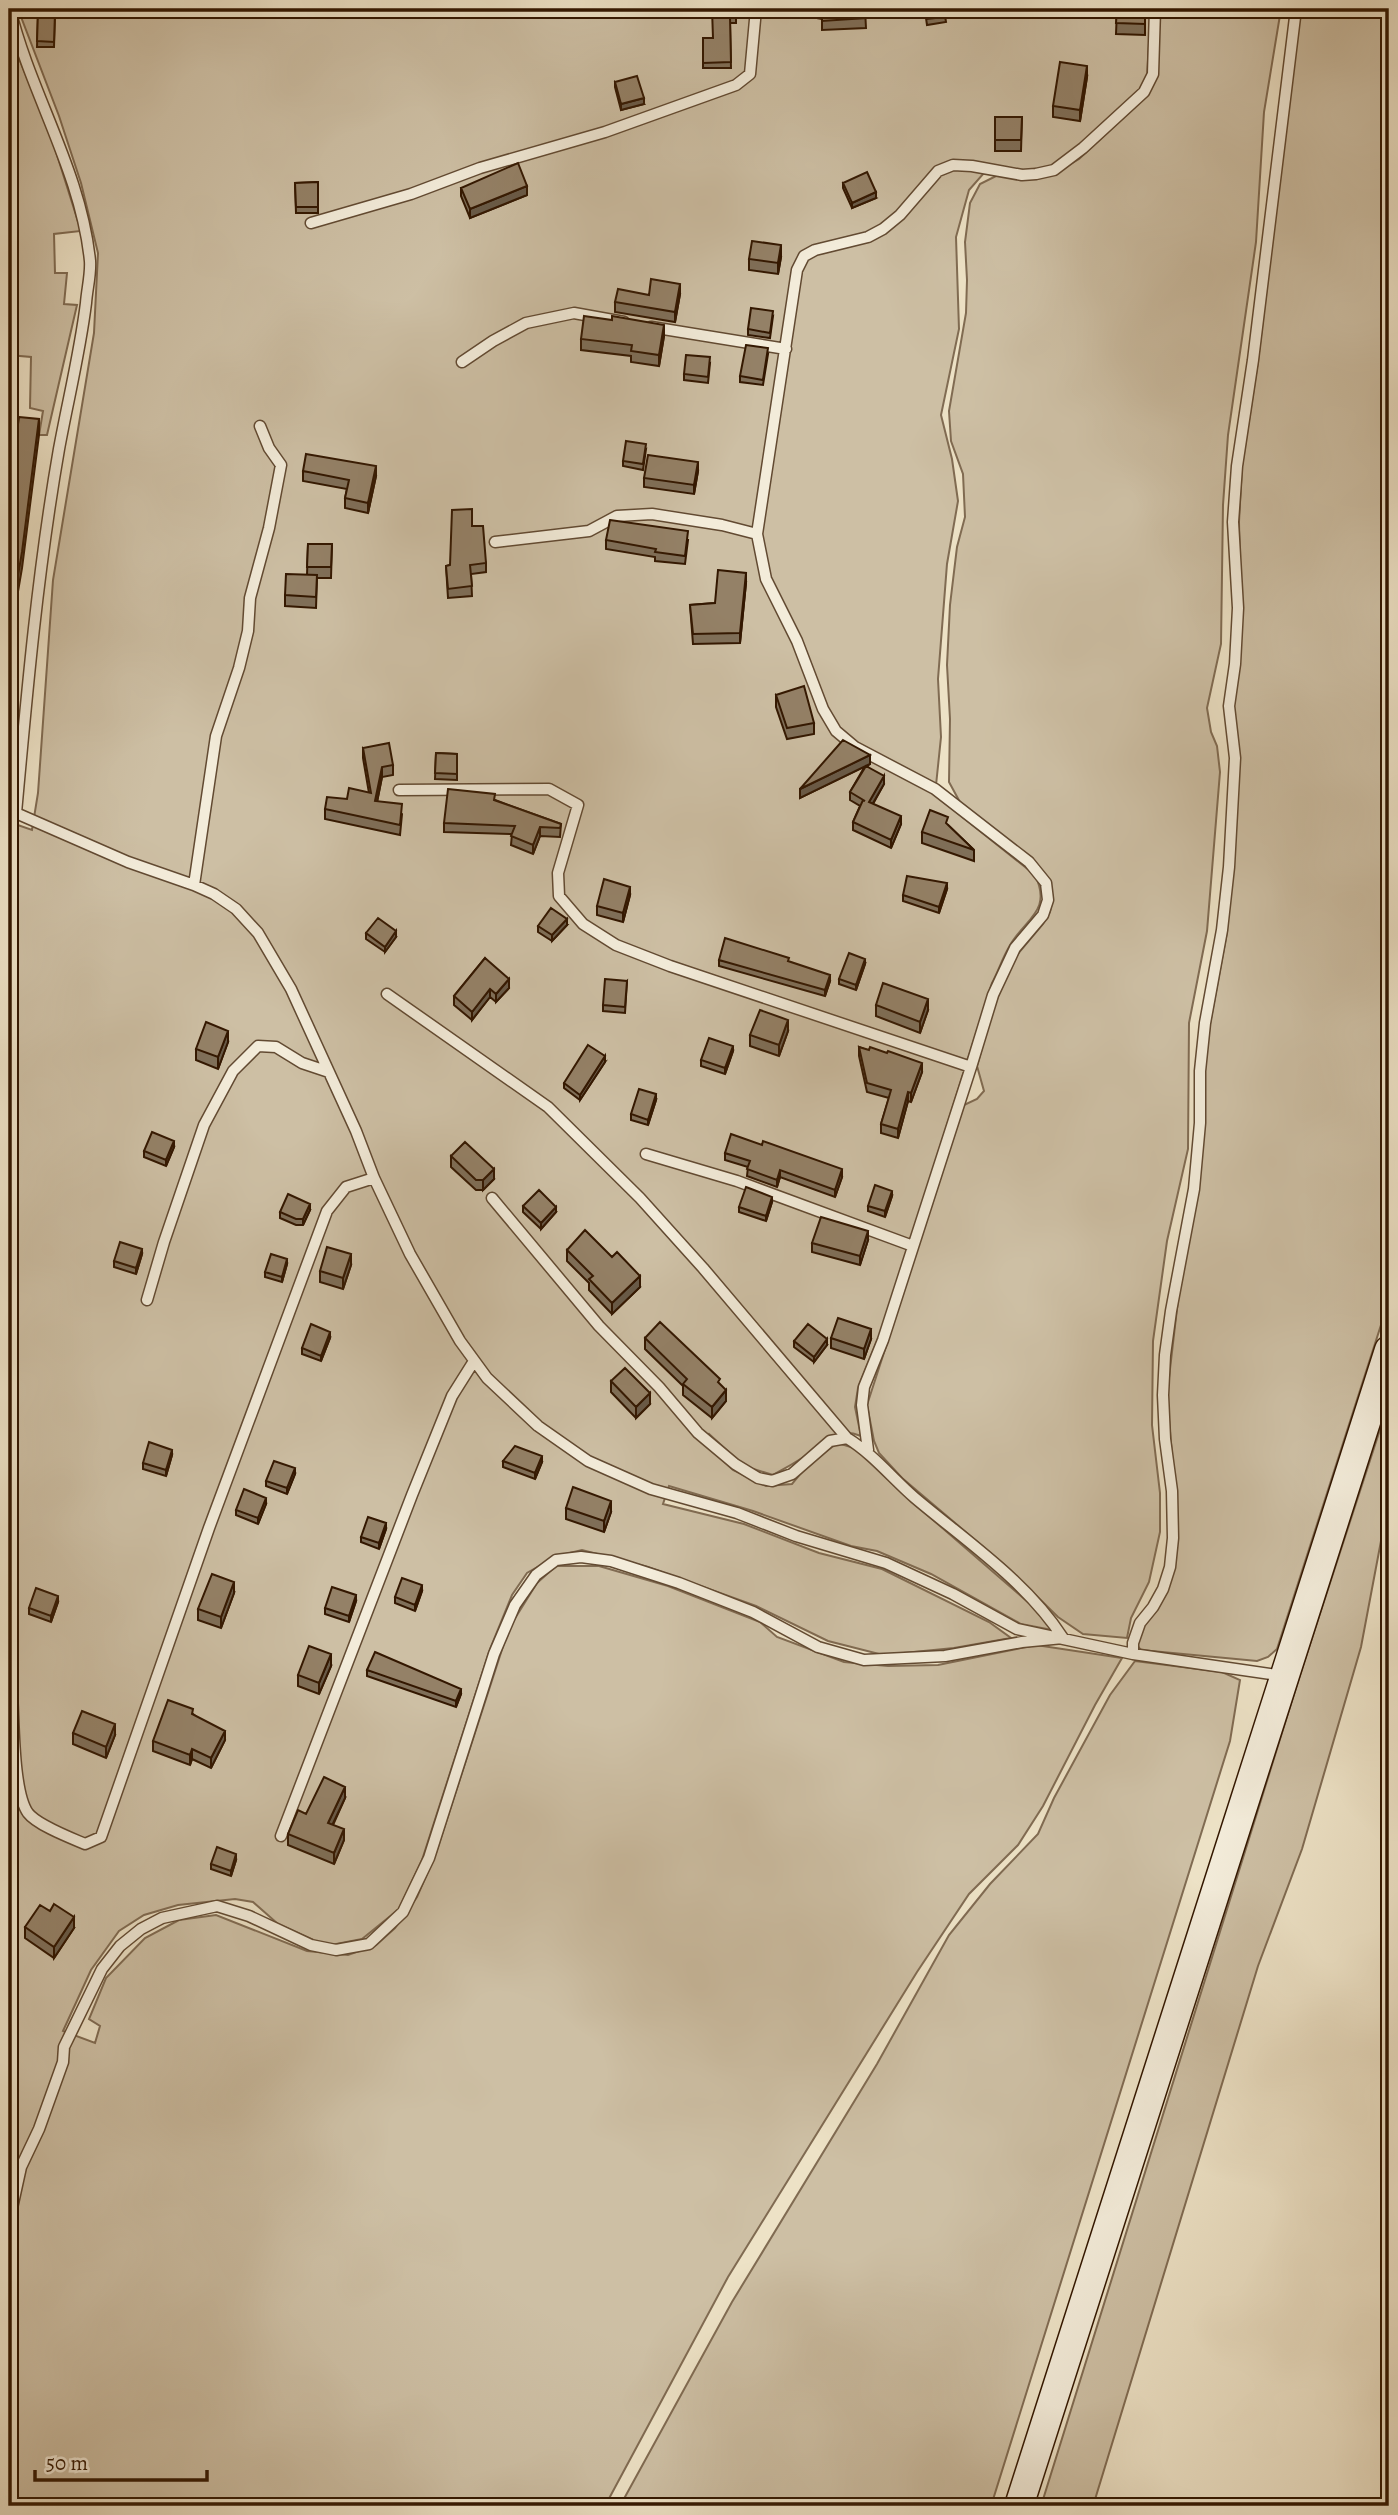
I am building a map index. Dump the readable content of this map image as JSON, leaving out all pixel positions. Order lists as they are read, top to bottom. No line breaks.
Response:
{"scale_bar":"50 m"}
